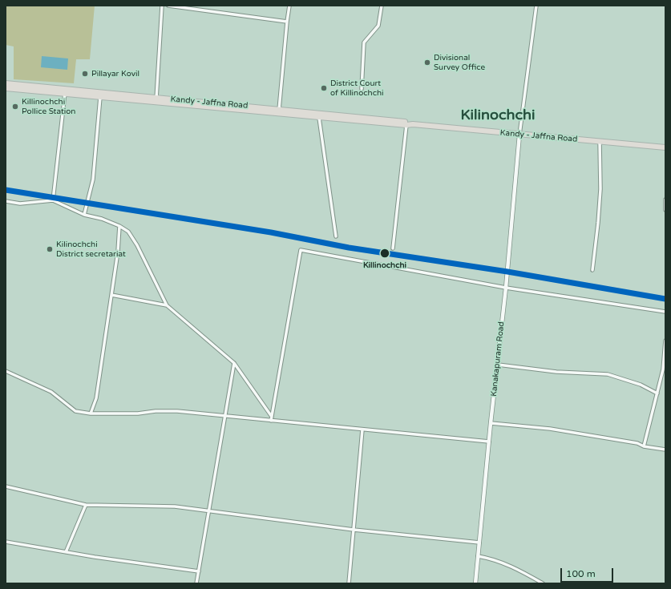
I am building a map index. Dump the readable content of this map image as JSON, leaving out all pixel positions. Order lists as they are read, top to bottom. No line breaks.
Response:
{"streets":{"highway":["Kandy - Jaffna Road"],"street":["Kanakapuram Road"]},"crossings":[["Kandy - Jaffna Road","Kanakapuram Road"]],"districts":["Kilinochchi"],"places":["Divisional Survey Office","Pillayar Kovil","District Court of Killinochchi","Killinochchi Pollice Station","Kilinochchi District secretariat","Killinochchi"],"scale_bar":"100 m"}
